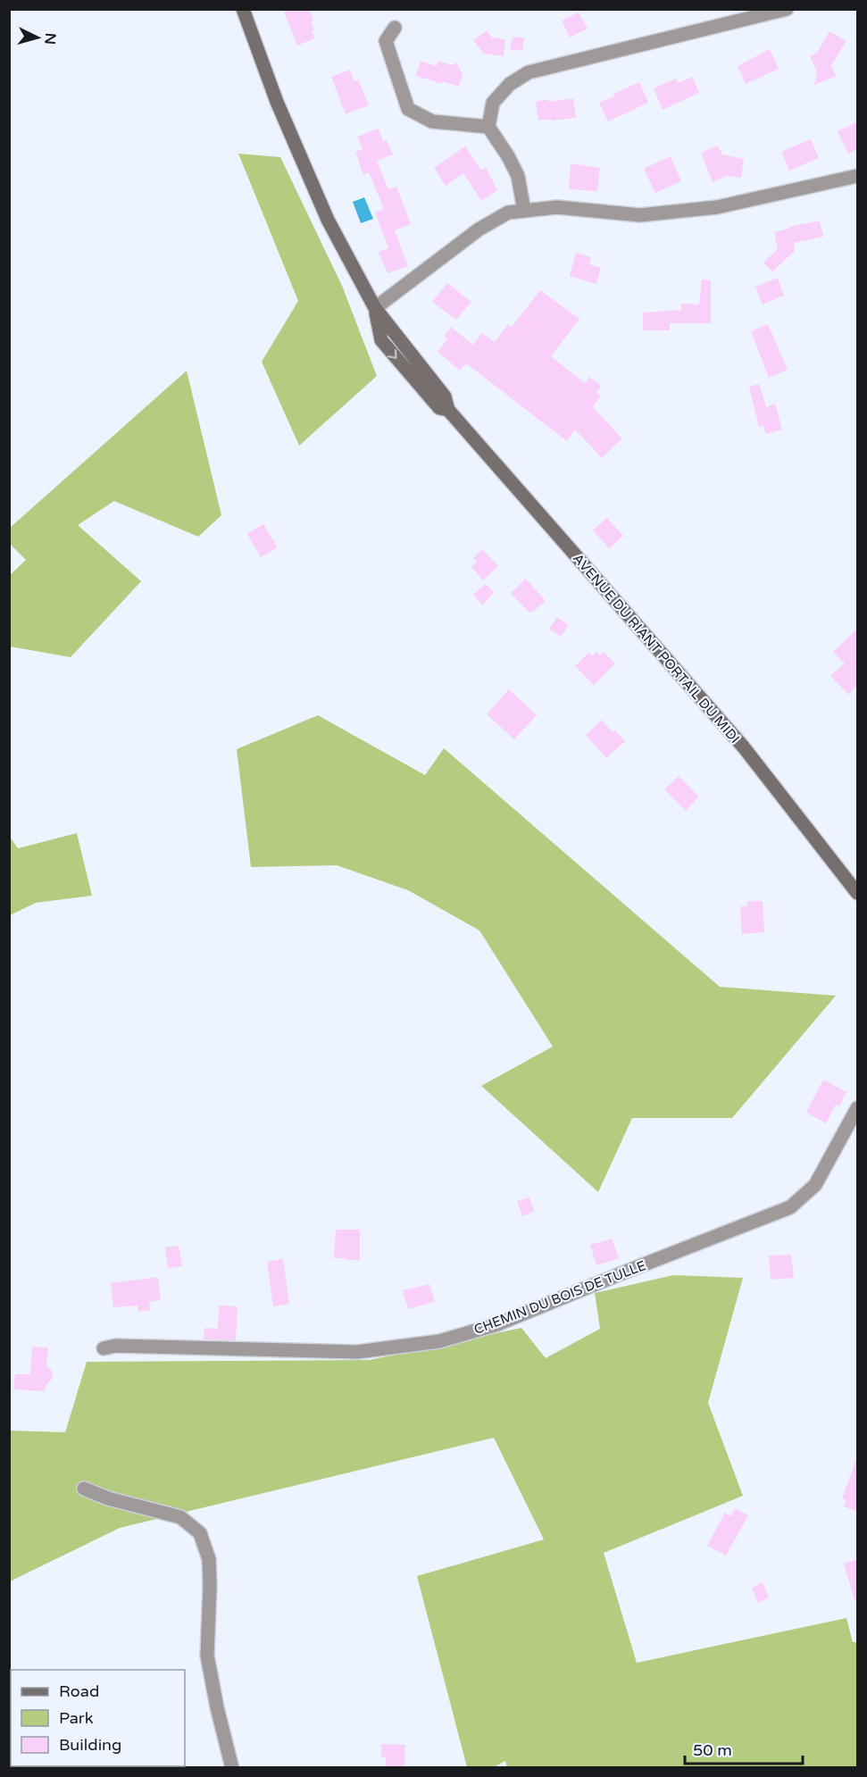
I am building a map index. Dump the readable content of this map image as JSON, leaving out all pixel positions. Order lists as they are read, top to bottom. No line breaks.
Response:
{"streets":{"main road":["AVENUE DU RIANT PORTAIL DU MIDI"],"street":["CHEMIN DU BOIS DE TULLE"]},"legend":["Road","Park","Building"],"scale_bar":"50 m","north":"right"}
